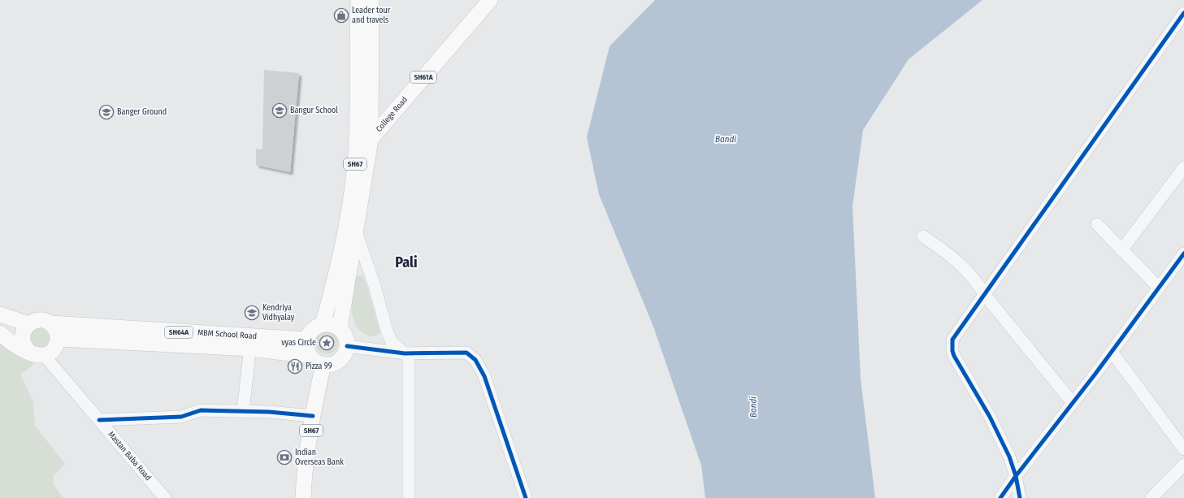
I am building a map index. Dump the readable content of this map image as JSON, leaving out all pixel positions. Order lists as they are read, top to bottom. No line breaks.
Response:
{"streets":{"main road":["SH61A","College Road","SH67","SH64A","MBM School Road"],"street":["Mastan Baba Road"]},"crossings":[["College Road","SH67"],["SH67","MBM School Road"],["SH64A","MBM School Road"],["SH64A","Mastan Baba Road"],["MBM School Road","Mastan Baba Road"]],"districts":["Pali"],"water":["Bandi"],"places":{"shop":["Leader tour and travels"],"school or university":["Bangur School","Banger Ground","Kendriya Vidhyalay"],"place":["vyas Circle"],"restaurant":["Pizza 99"],"bank":["Indian Overseas Bank"]}}
